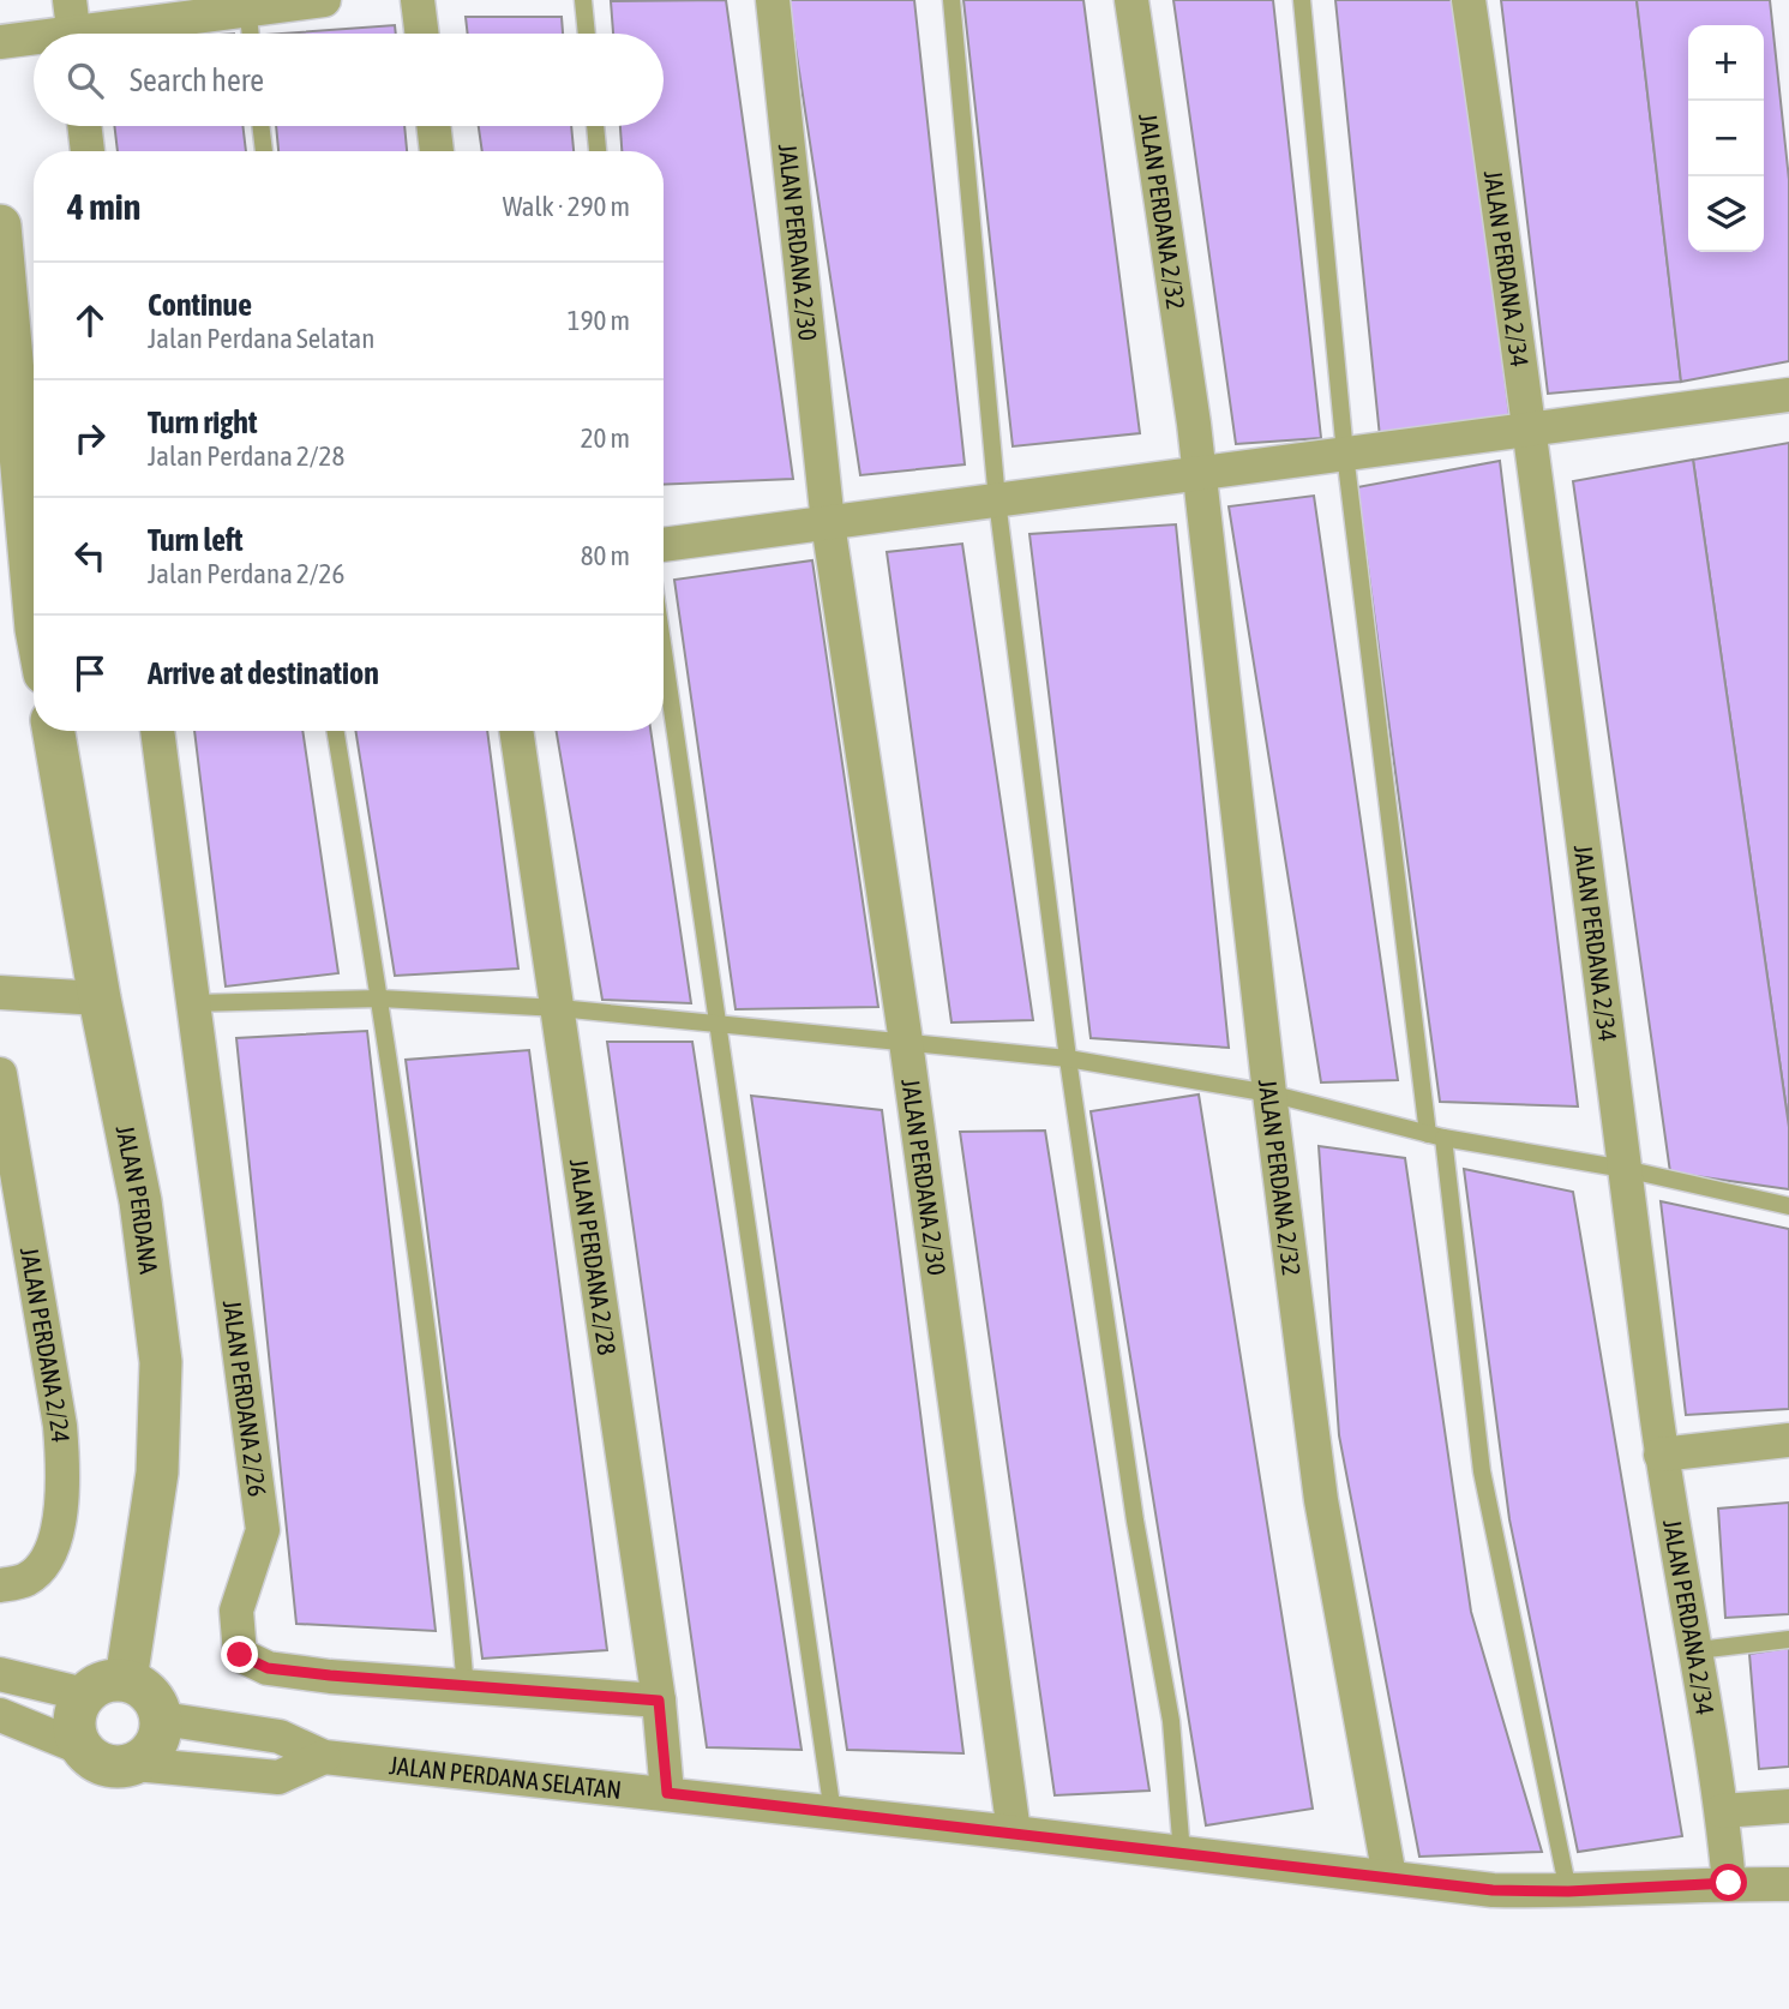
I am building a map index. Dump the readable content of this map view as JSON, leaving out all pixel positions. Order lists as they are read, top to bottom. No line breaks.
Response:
{"streets":{"street":["JALAN PERDANA 2/32","JALAN PERDANA 2/30","JALAN PERDANA 2/34","JALAN PERDANA","JALAN PERDANA 2/28","JALAN PERDANA 2/24","JALAN PERDANA 2/26","JALAN PERDANA SELATAN"]},"crossings":[["JALAN PERDANA 2/32","JALAN PERDANA SELATAN"],["JALAN PERDANA 2/30","JALAN PERDANA SELATAN"],["JALAN PERDANA 2/34","JALAN PERDANA SELATAN"],["JALAN PERDANA 2/28","JALAN PERDANA 2/26"],["JALAN PERDANA 2/28","JALAN PERDANA SELATAN"]],"page":{"map_buttons":["+","−"],"search":"Search here","heading":["4 min","Walk · 290 m"],"list":[["Continue","Jalan Perdana Selatan","190 m"],["Turn right","Jalan Perdana 2/28","20 m"],["Turn left","Jalan Perdana 2/26","80 m"],"Arrive at destination"]}}
